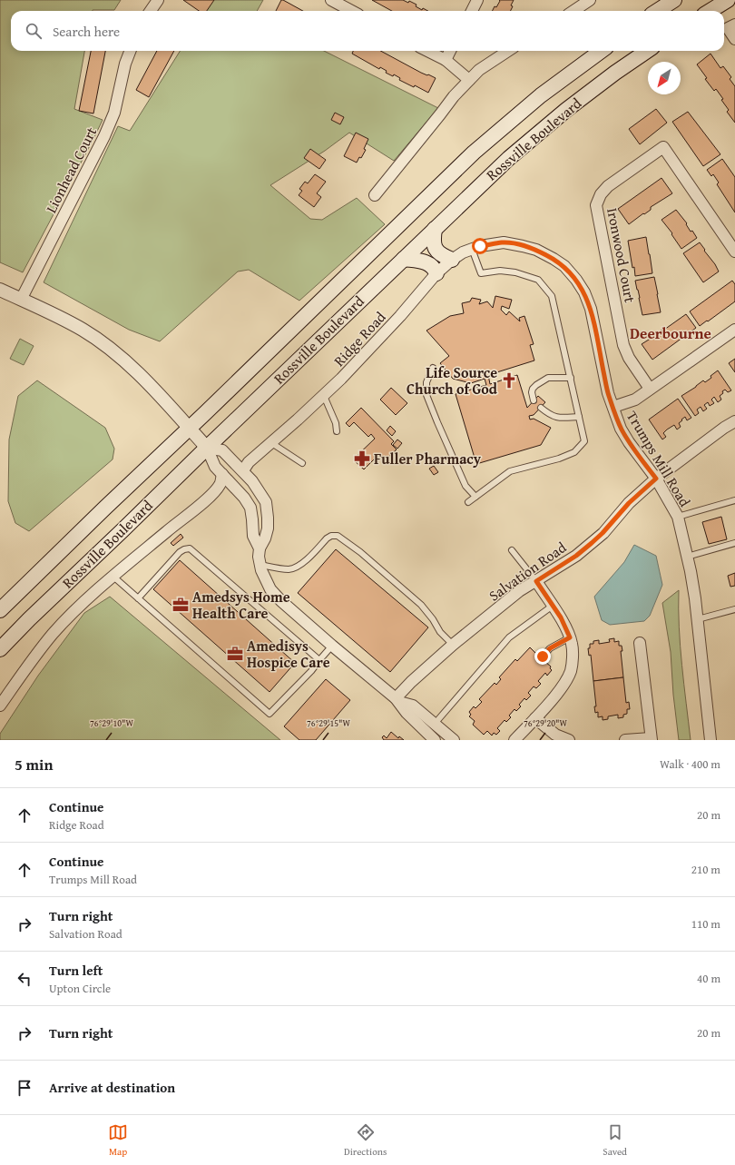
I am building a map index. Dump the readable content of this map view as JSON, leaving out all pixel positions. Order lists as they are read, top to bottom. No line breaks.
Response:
{"streets":{"main road":["Rossville Boulevard"],"street":["Lionhead Court","Ironwood Court","Ridge Road","Trumps Mill Road","Salvation Road"]},"crossings":[["Ridge Road","Trumps Mill Road"],["Trumps Mill Road","Salvation Road"]],"districts":["Deerbourne"],"places":{"church":["Life Source Church of God"],"pharmacy":["Fuller Pharmacy"],"office":["Amedsys Home Health Care","Amedisys Hospice Care"]},"north":"bottom left","page":{"search":"Search here","heading":["5 min","Walk · 400 m"],"list":[["Continue","Ridge Road","20 m"],["Continue","Trumps Mill Road","210 m"],["Turn right","Salvation Road","110 m"],["Turn left","Upton Circle","40 m"],["Turn right","20 m"],"Arrive at destination"],"nav":["Map","Directions","Saved"]},"coordinates":["76°29'10\"W","76°29'15\"W","76°29'20\"W"]}
